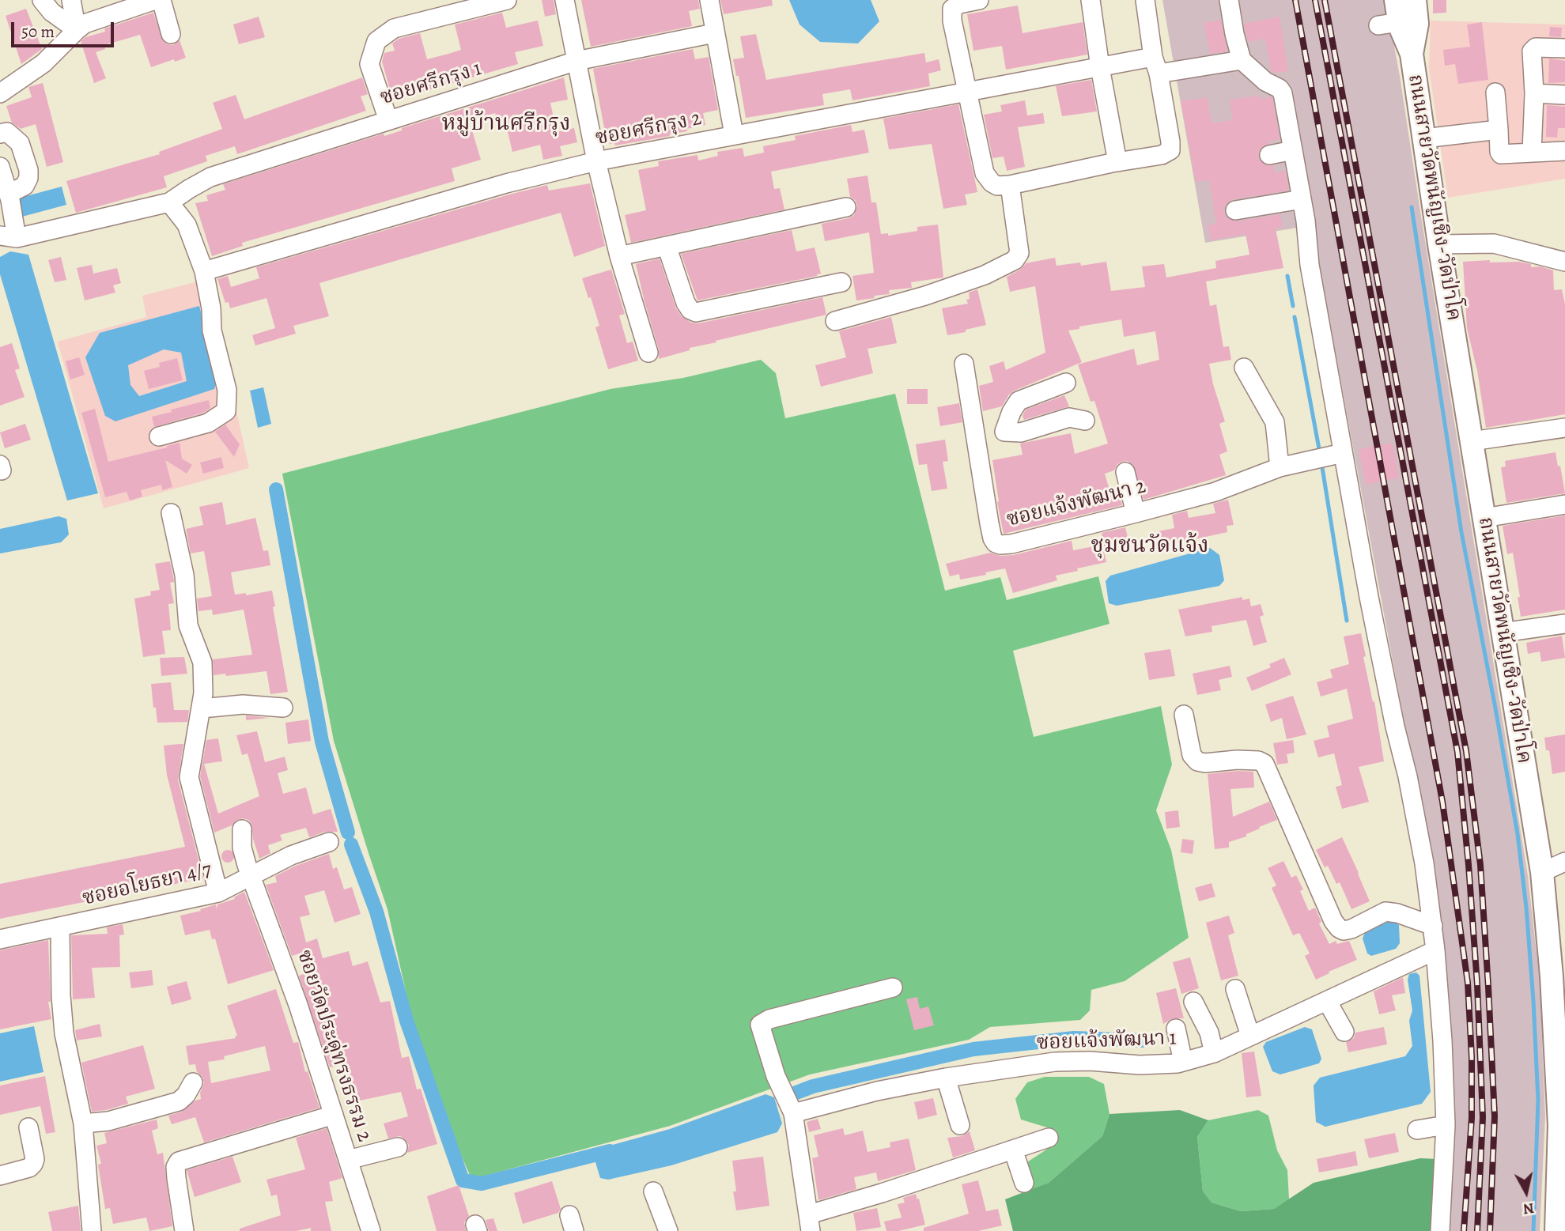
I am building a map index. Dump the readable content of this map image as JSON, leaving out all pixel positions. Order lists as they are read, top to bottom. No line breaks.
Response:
{"streets":{"main road":["ถนนสายวัดพนัญเชิง-วัดป่าโค"],"street":["ซอยศรีกรุง 1","ซอยศรีกรุง 2","ซอยแจ้งพัฒนา 2","ซอยอโยธยา 4/7","ซอยแจ้งพัฒนา 1","ซอยวัดประดู่ทรงธรรม 2"]},"crossings":[["ซอยอโยธยา 4/7","ซอยวัดประดู่ทรงธรรม 2"]],"districts":["หมู่บ้านศรีกรุง","ชุมชนวัดแจ้ง"],"scale_bar":"50 m","north":"bottom"}
